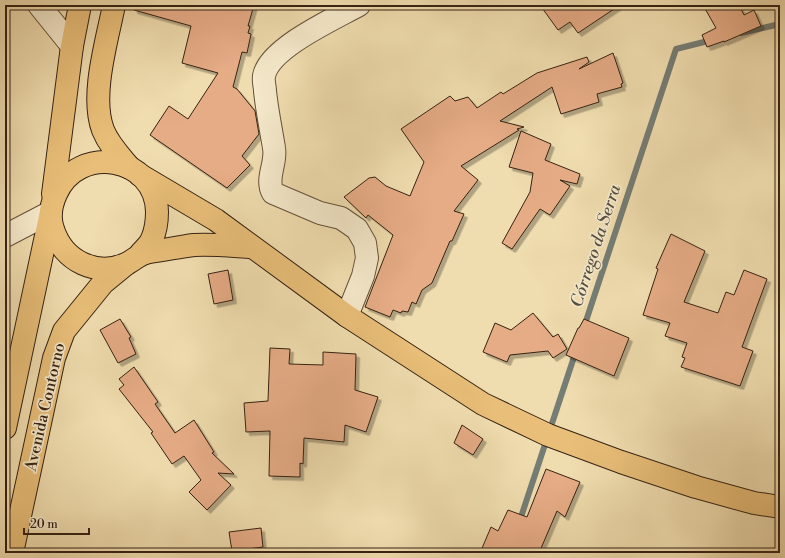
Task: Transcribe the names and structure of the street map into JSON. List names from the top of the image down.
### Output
{
  "streets": {
    "main road": ["Avenida Contorno"]
  },
  "water": ["Córrego da Serra"],
  "scale_bar": "20 m"
}
